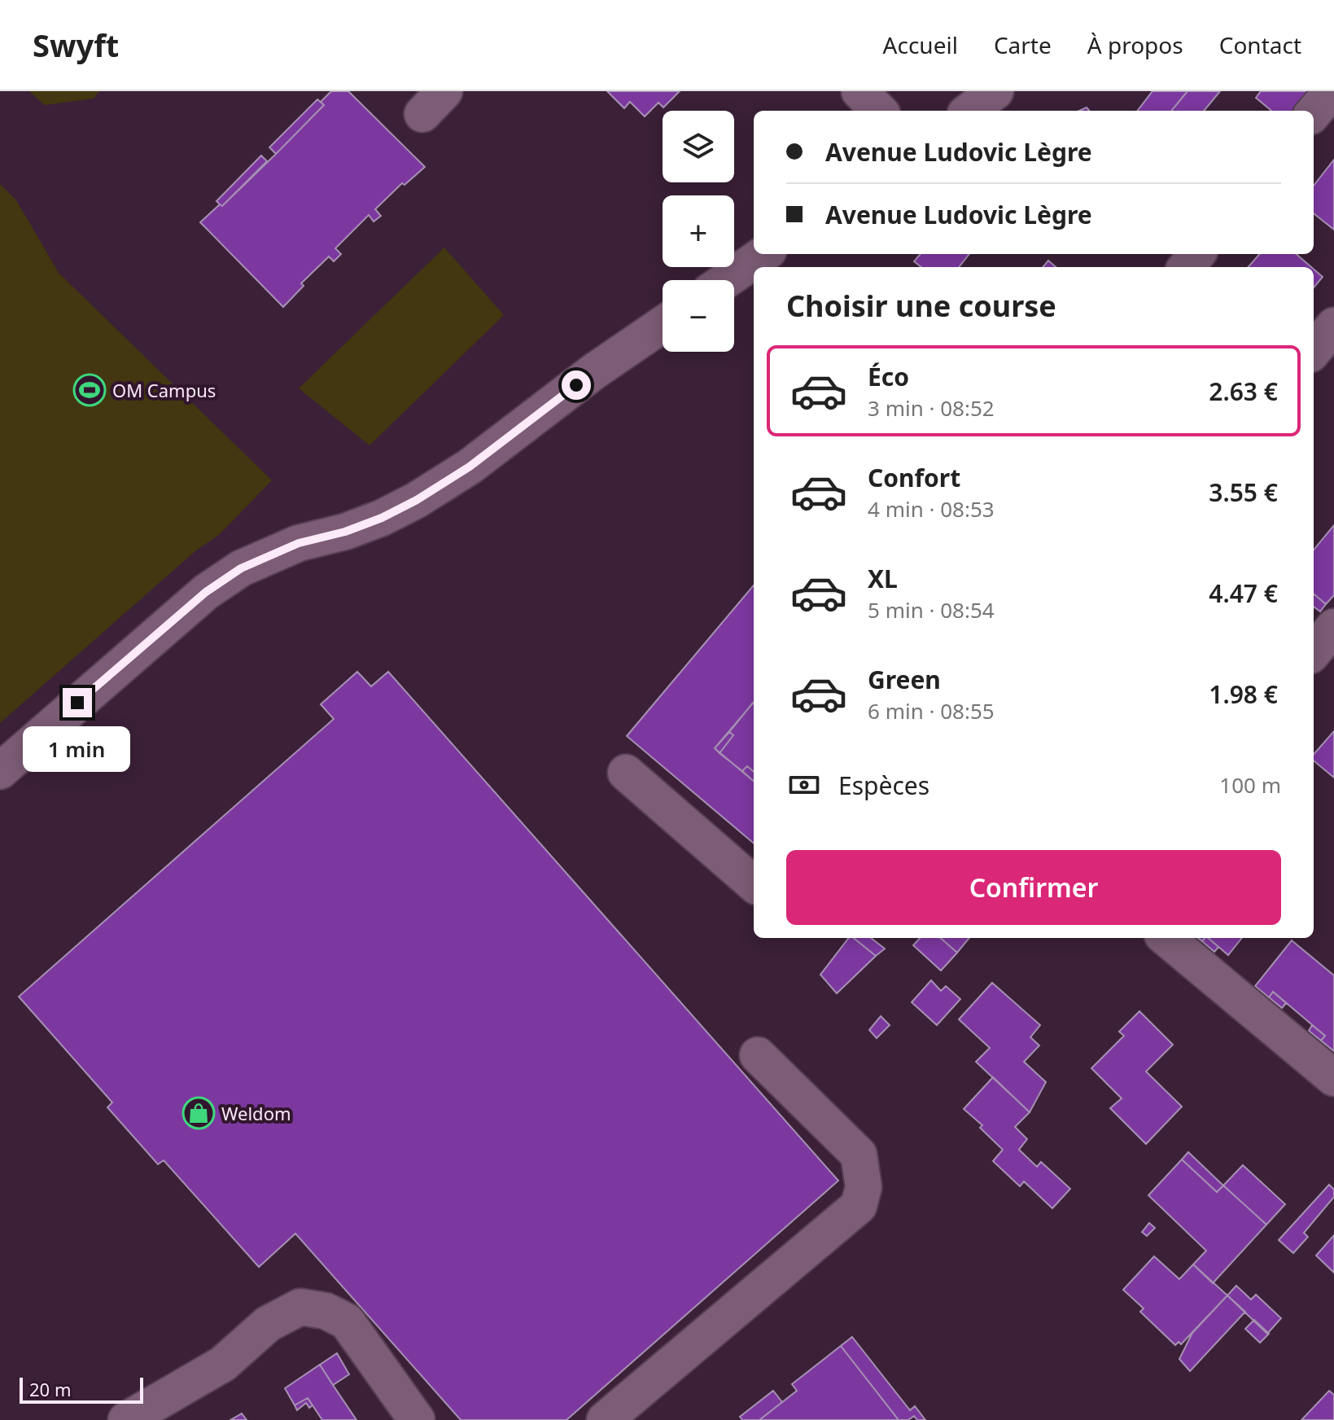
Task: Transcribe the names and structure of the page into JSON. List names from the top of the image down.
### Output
{
  "places": {
    "sports": ["OM Campus"],
    "shop": ["Weldom"]
  },
  "scale_bar": "20 m",
  "page": {
    "header": "Swyft",
    "nav": [
      "Accueil",
      "Carte",
      "À propos",
      "Contact"
    ],
    "map_buttons": ["+", "−"],
    "banner": ["Avenue Ludovic Lègre", "Avenue Ludovic Lègre"],
    "heading": "Choisir une course",
    "list": [
      {
        "name": "Éco",
        "note": "3 min · 08:52",
        "value": "2.63 €"
      },
      {
        "name": "Confort",
        "note": "4 min · 08:53",
        "value": "3.55 €"
      },
      {
        "name": "XL",
        "note": "5 min · 08:54",
        "value": "4.47 €"
      },
      {
        "name": "Green",
        "note": "6 min · 08:55",
        "value": "1.98 €"
      }
    ],
    "bubble": "1 min",
    "pay": ["Espèces", "100 m"],
    "buttons": "Confirmer",
    "scale": "20 m"
  }
}
